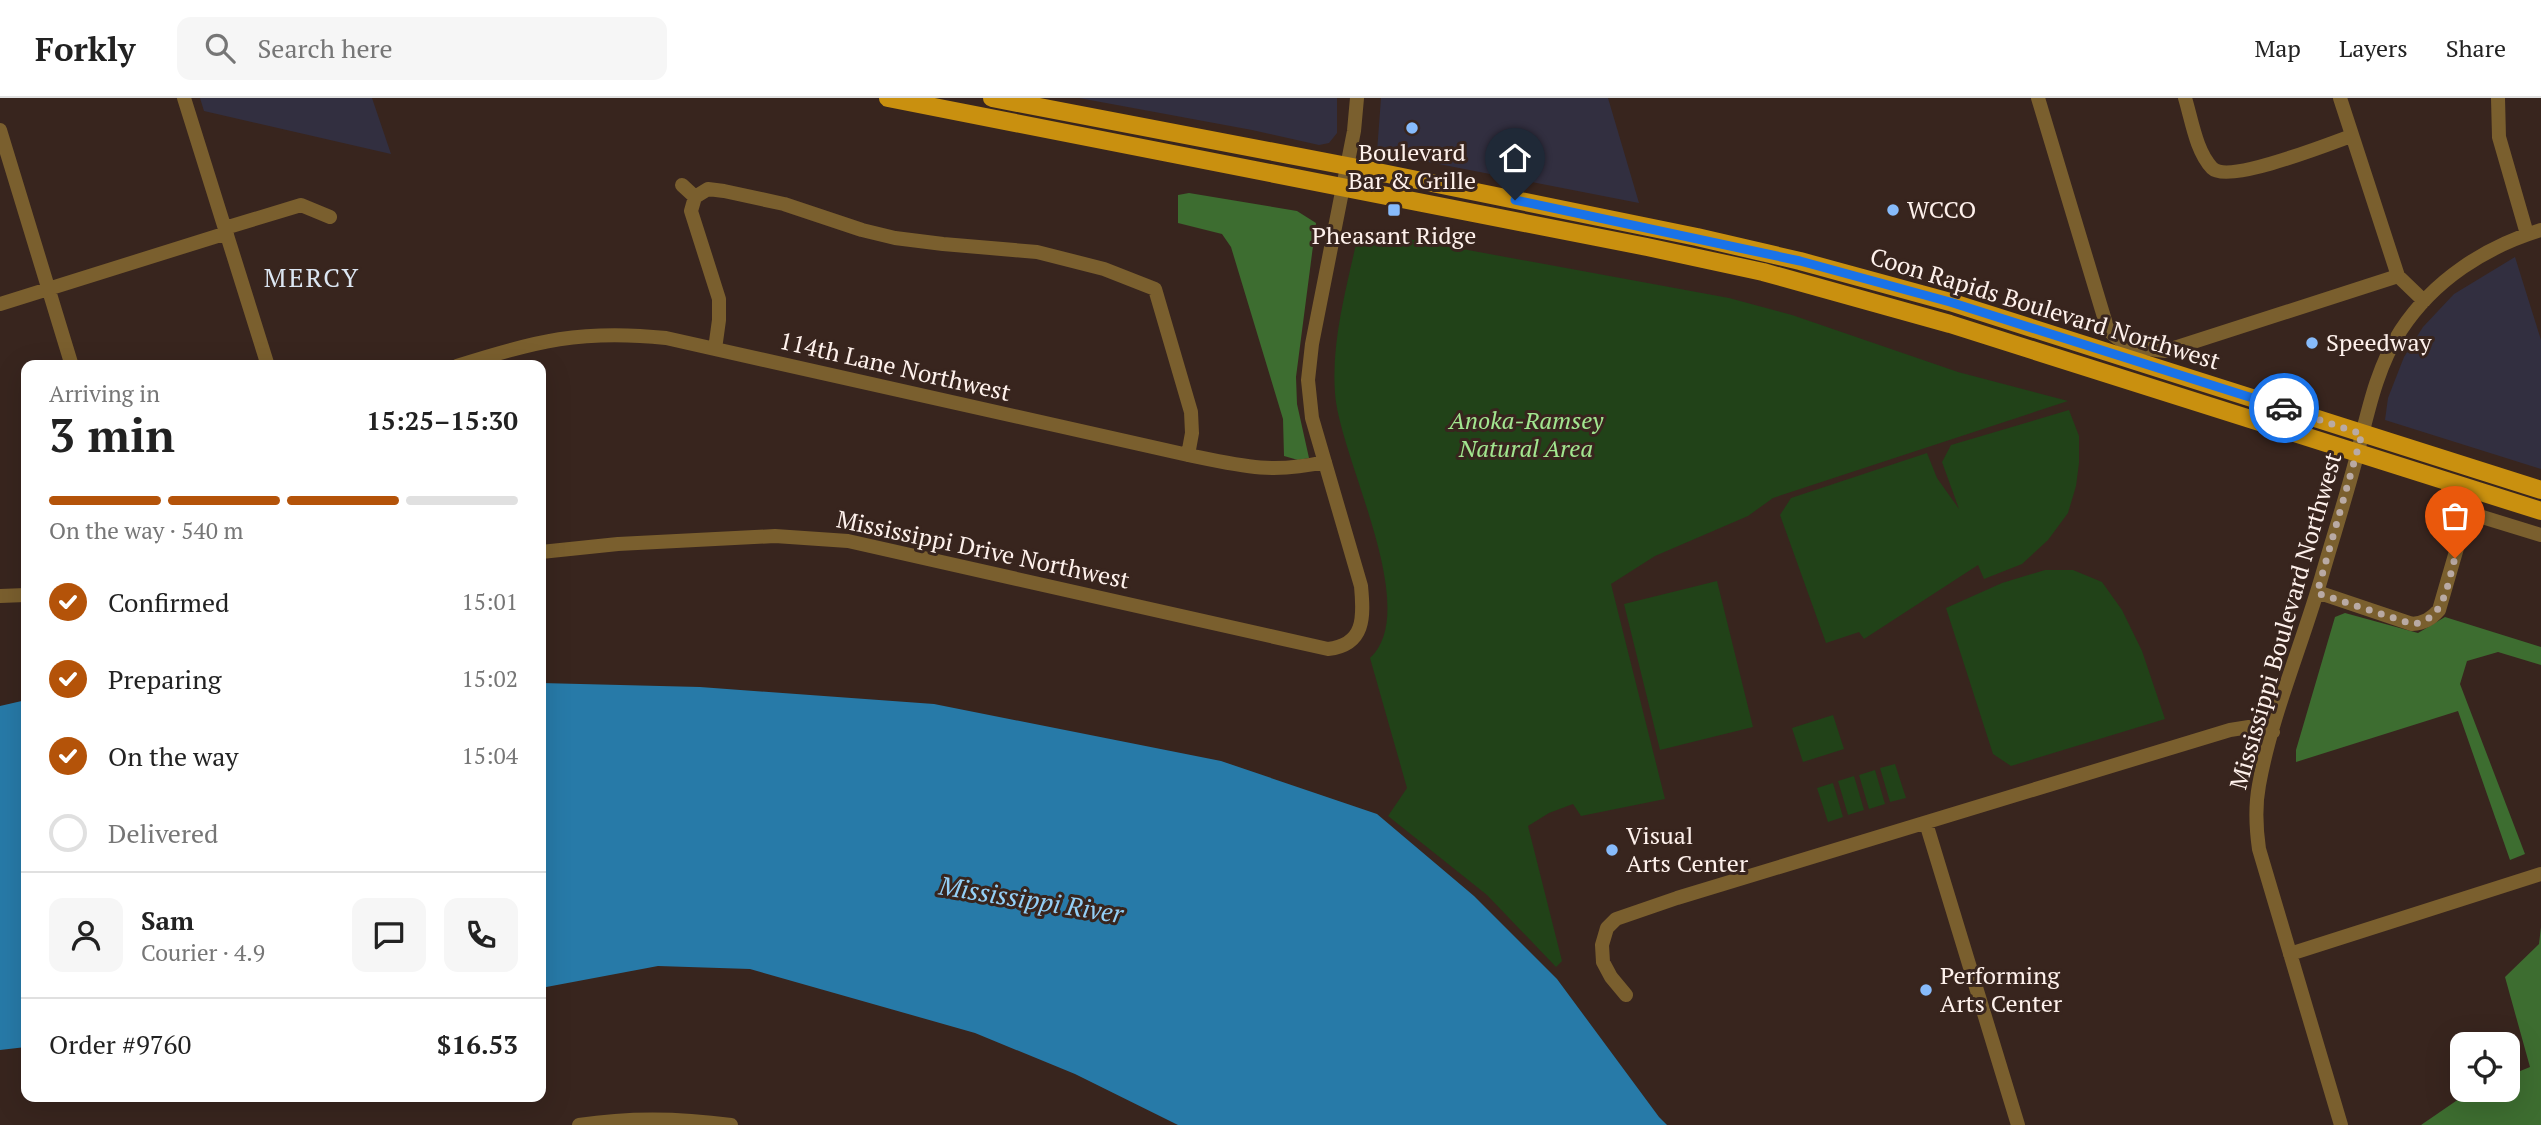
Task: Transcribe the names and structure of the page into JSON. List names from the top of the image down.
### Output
{
  "streets": {
    "main road": ["Coon Rapids Boulevard Northwest"],
    "street": ["114th Lane Northwest", "Mississippi Drive Northwest", "Mississippi Boulevard Northwest"]
  },
  "crossings": [
    ["Coon Rapids Boulevard Northwest", "Mississippi Boulevard Northwest"],
    ["114th Lane Northwest", "Mississippi Drive Northwest"]
  ],
  "districts": ["MERCY"],
  "water": ["Mississippi River"],
  "parks": ["Anoka-Ramsey Natural Area"],
  "places": {
    "other": [
      "Boulevard Bar & Grille",
      "WCCO",
      "Speedway",
      "Visual Arts Center",
      "Performing Arts Center"
    ],
    "transit": ["Pheasant Ridge"]
  },
  "page": {
    "header": "Forkly",
    "search": "Search here",
    "nav": ["Map", "Layers", "Share"],
    "heading": ["3 min", "Arriving in", "15:25–15:30"],
    "panel": [
      "Sam",
      "Courier · 4.9",
      "Order #9760",
      "$16.53"
    ],
    "bar": "On the way · 540 m",
    "list": [
      ["Confirmed", "15:01"],
      ["Preparing", "15:02"],
      ["On the way", "15:04"],
      "Delivered"
    ]
  }
}
